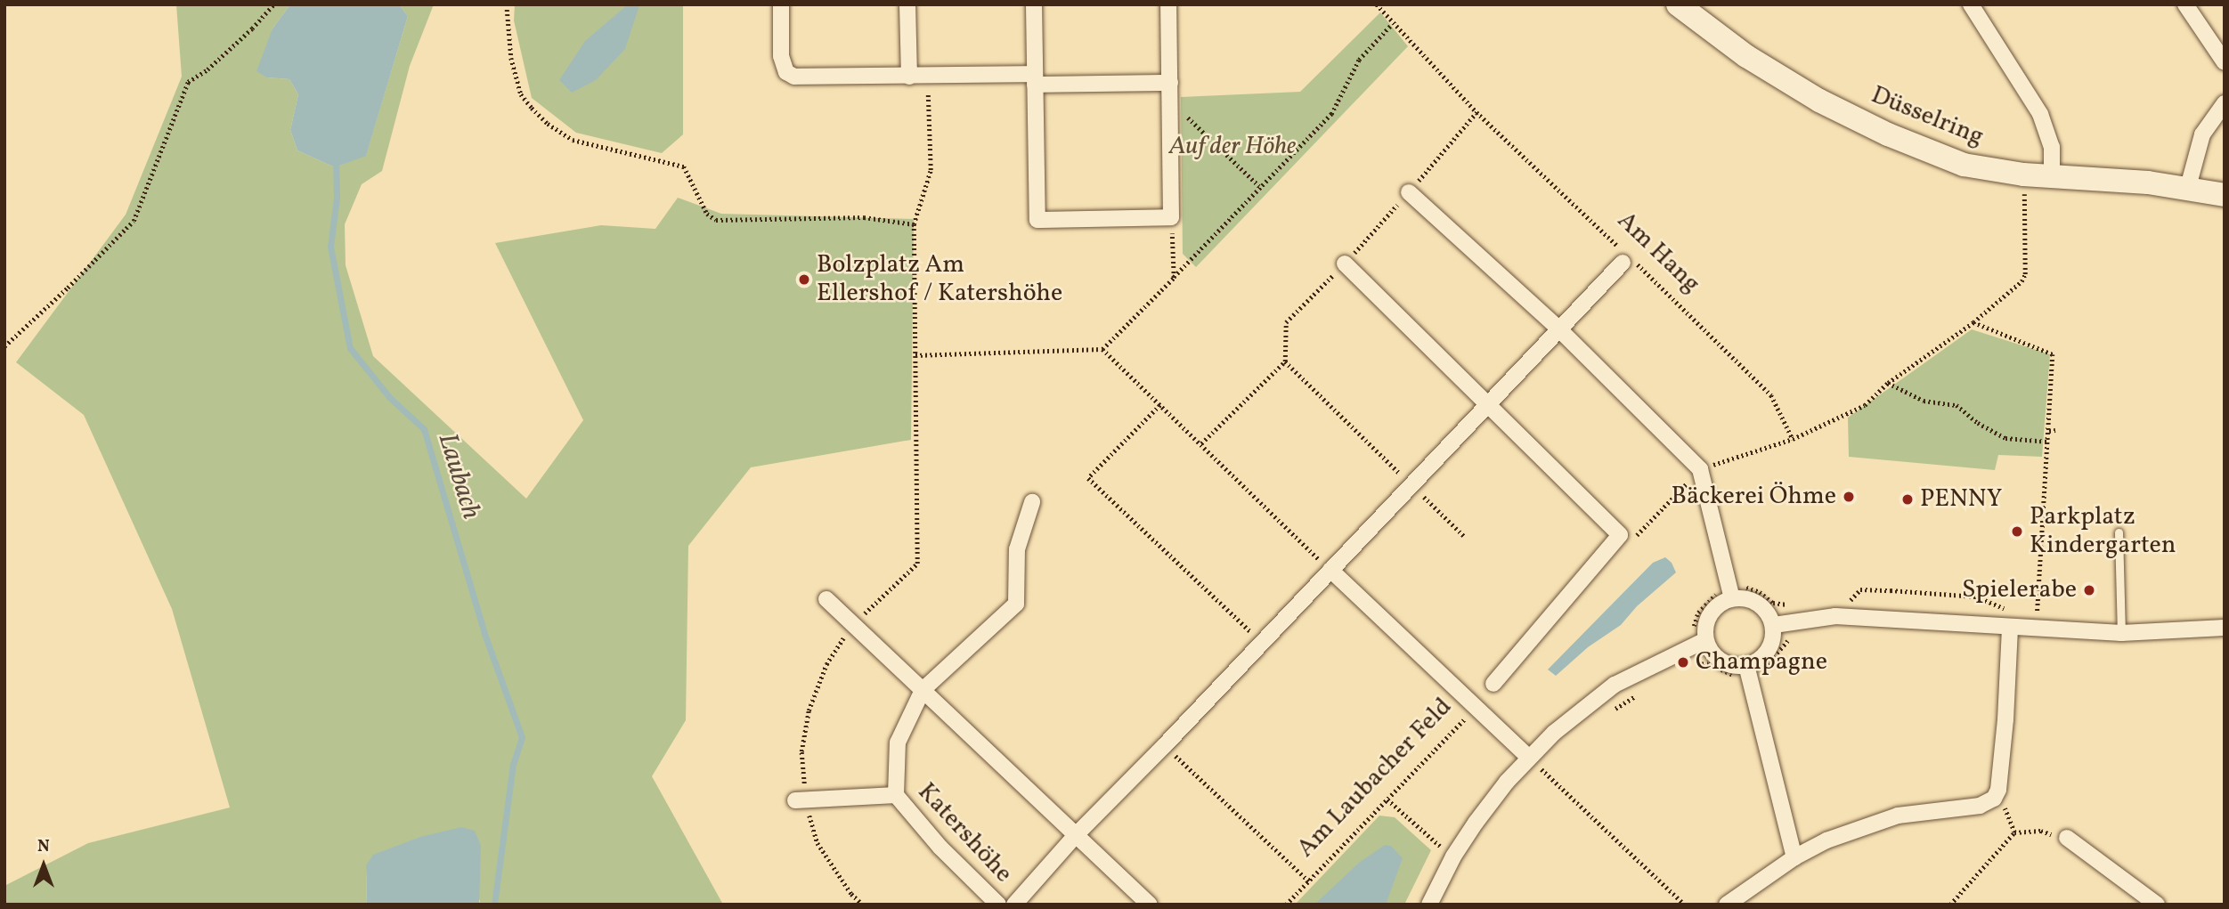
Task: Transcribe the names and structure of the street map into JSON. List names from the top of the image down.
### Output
{
  "streets": {
    "street": ["Düsselring", "Am Laubacher Feld", "Katershöhe"],
    "path": ["Am Hang"]
  },
  "water": ["Laubach"],
  "parks": ["Auf der Höhe"],
  "places": [
    "Bolzplatz Am Ellershof / Katershöhe",
    "Bäckerei Öhme",
    "PENNY",
    "Parkplatz Kindergarten",
    "Spielerabe",
    "Champagne"
  ],
  "north": "top"
}
